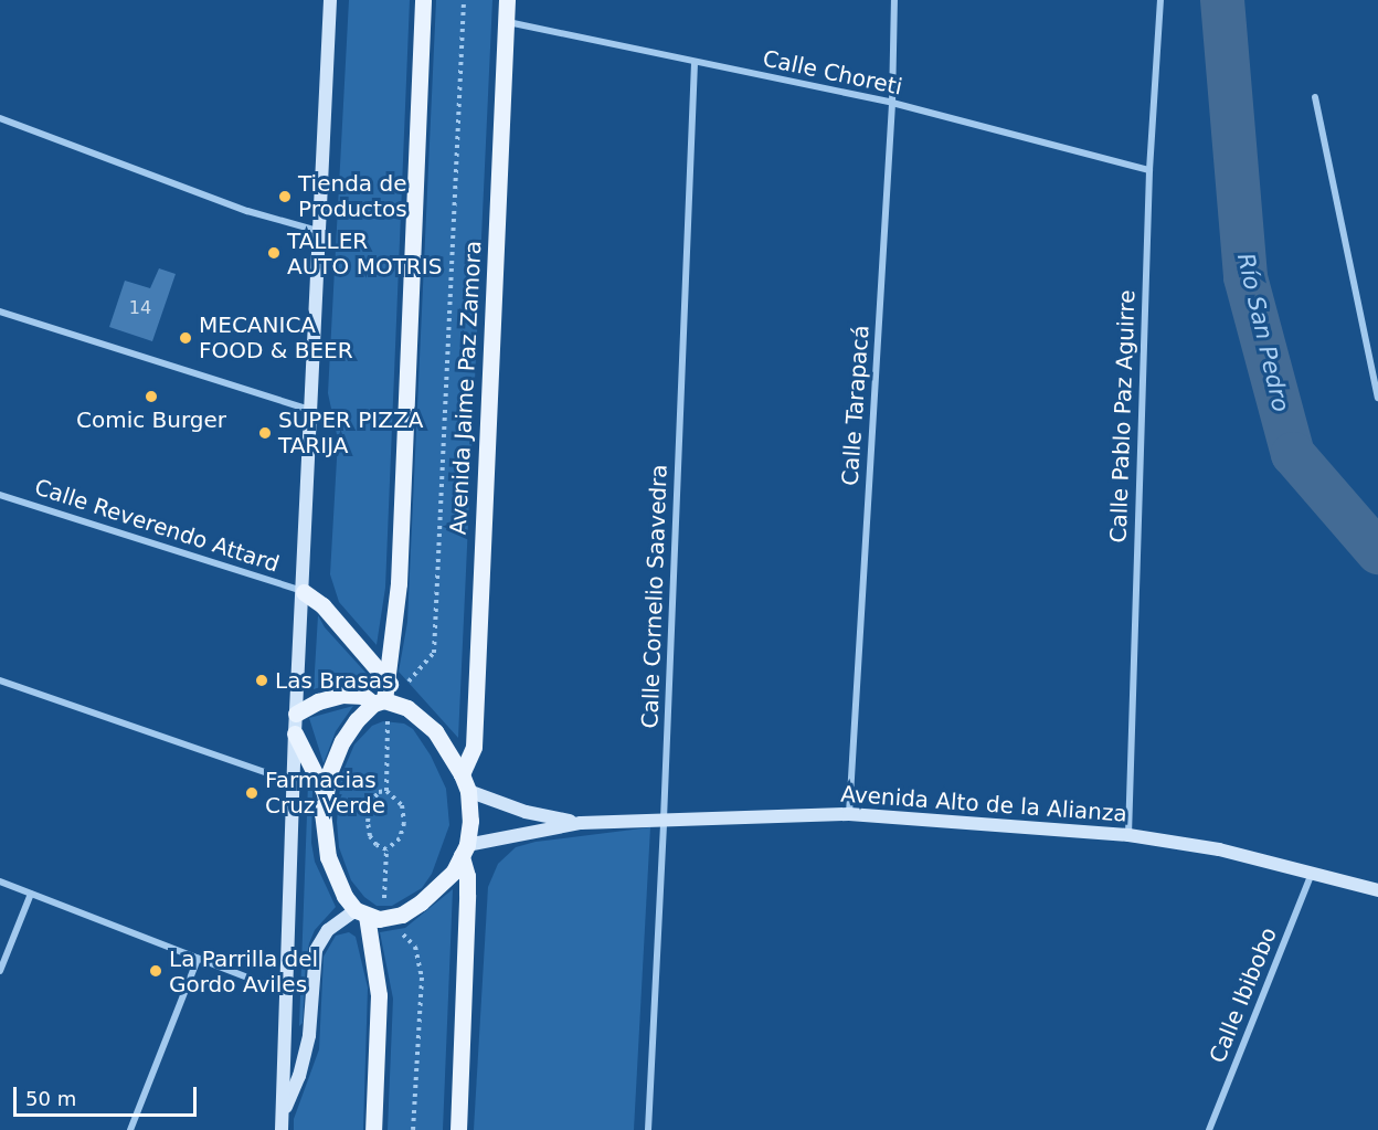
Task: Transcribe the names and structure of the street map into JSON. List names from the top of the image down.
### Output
{
  "streets": {
    "main road": ["Avenida Jaime Paz Zamora"],
    "street": [
      "Calle Choreti",
      "Calle Tarapacá",
      "Calle Pablo Paz Aguirre",
      "Calle Reverendo Attard",
      "Calle Cornelio Saavedra",
      "Avenida Alto de la Alianza",
      "Calle Ibibobo"
    ]
  },
  "crossings": [
    ["Calle Choreti", "Avenida Jaime Paz Zamora"],
    ["Calle Choreti", "Calle Tarapacá"],
    ["Calle Choreti", "Calle Pablo Paz Aguirre"],
    ["Calle Choreti", "Calle Cornelio Saavedra"],
    ["Calle Tarapacá", "Avenida Alto de la Alianza"],
    ["Calle Pablo Paz Aguirre", "Avenida Alto de la Alianza"],
    ["Calle Cornelio Saavedra", "Avenida Alto de la Alianza"],
    ["Avenida Alto de la Alianza", "Calle Ibibobo"]
  ],
  "water": ["Río San Pedro"],
  "places": [
    "Tienda de Productos",
    "TALLER AUTO MOTRIS",
    "MECANICA FOOD & BEER",
    "Comic Burger",
    "SUPER PIZZA TARIJA",
    "Las Brasas",
    "Farmacias Cruz Verde",
    "La Parrilla del Gordo Aviles"
  ],
  "house_numbers": ["14"],
  "scale_bar": "50 m"
}
